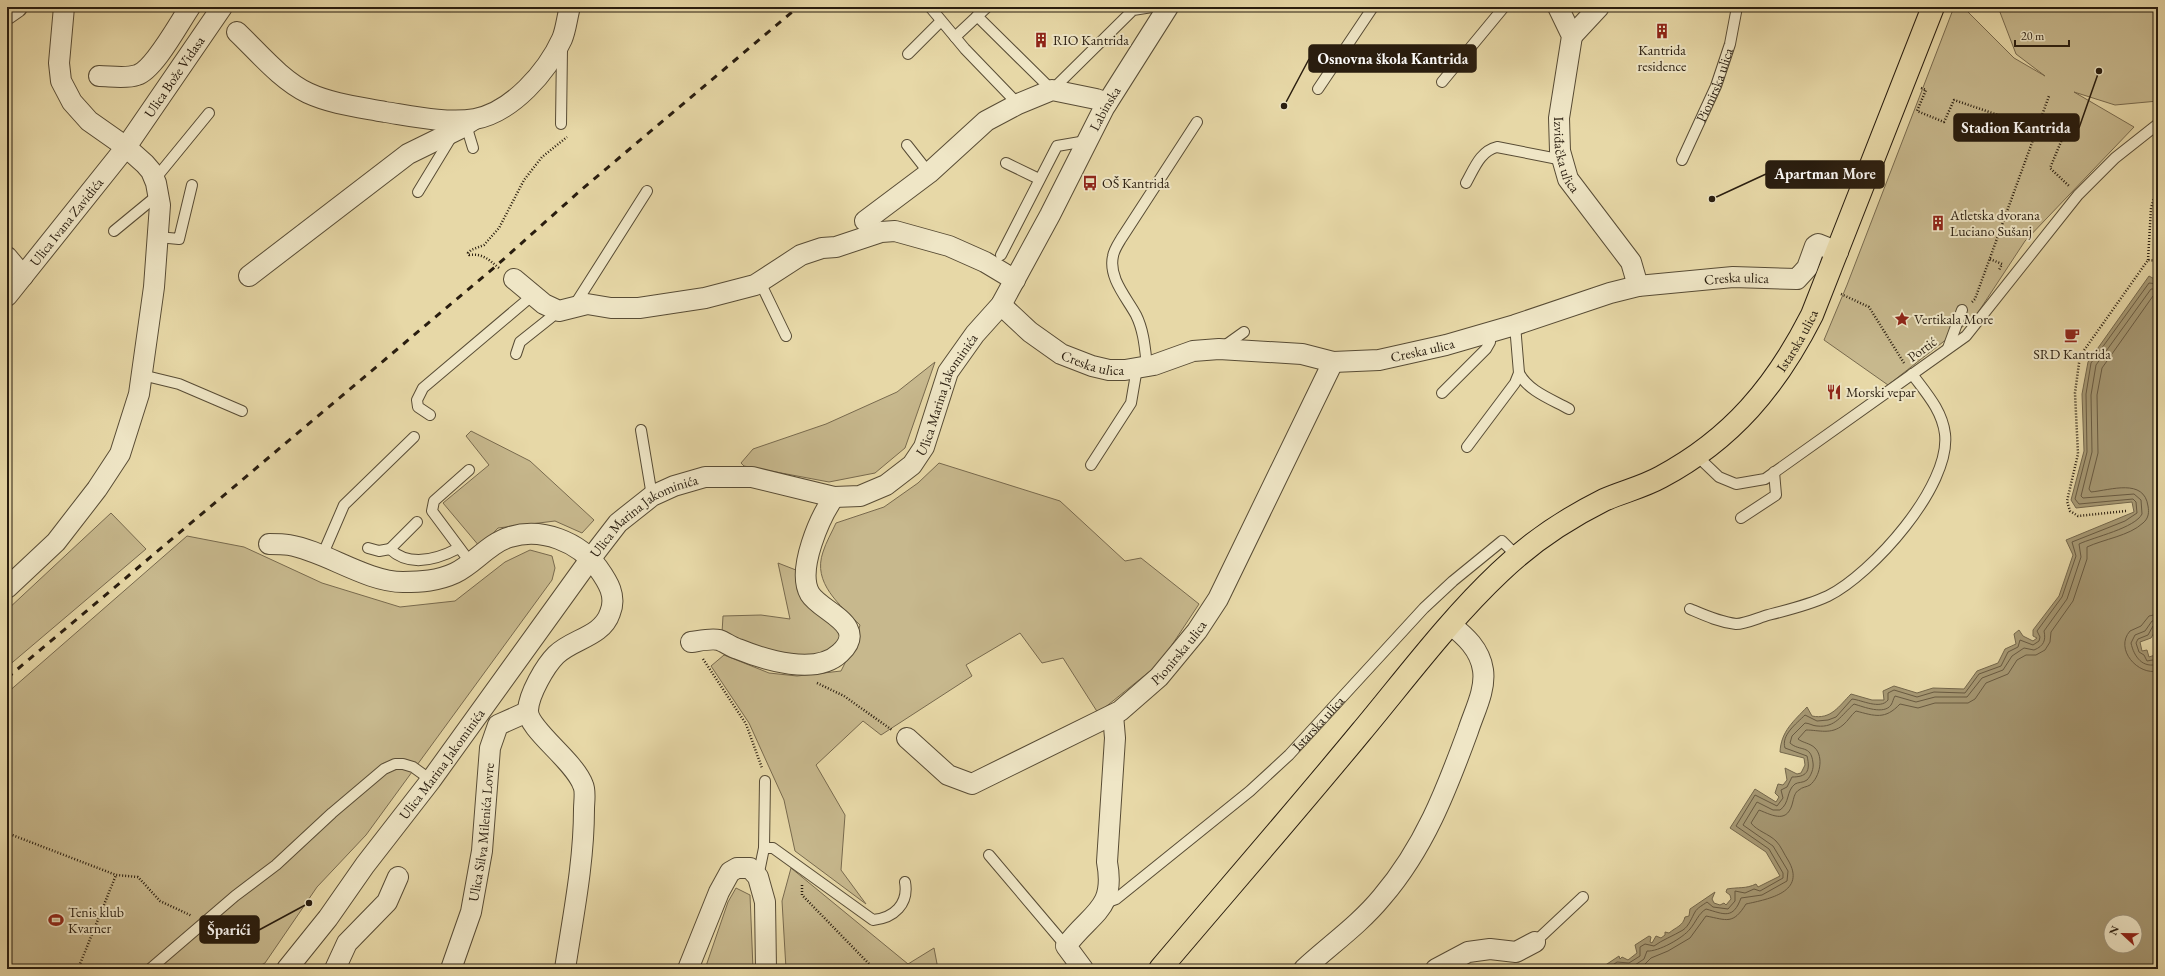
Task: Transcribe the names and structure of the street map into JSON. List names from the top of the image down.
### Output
{
  "streets": {
    "main road": ["Istarska ulica"],
    "street": [
      "Ulica Bože Vidasa",
      "Pionirska ulica",
      "Labinska",
      "Izviđačka ulica",
      "Ulica Ivana Zavidića",
      "Creska ulica",
      "Ulica Marina Jakominića",
      "Ulica Silva Milenića Lovre"
    ],
    "lane": ["Portić"]
  },
  "crossings": [
    ["Ulica Bože Vidasa", "Ulica Ivana Zavidića"],
    ["Pionirska ulica", "Creska ulica"],
    ["Labinska", "Ulica Marina Jakominića"],
    ["Izviđačka ulica", "Creska ulica"],
    ["Creska ulica", "Istarska ulica"],
    ["Creska ulica", "Ulica Marina Jakominića"],
    ["Istarska ulica", "Portić"]
  ],
  "places": {
    "building": ["Kantrida residence", "RIO Kantrida", "Atletska dvorana Luciano Sušanj"],
    "other": [
      "Stadion Kantrida",
      "Osnovna škola Kantrida",
      "Apartman More",
      "Šparići"
    ],
    "bus stop": ["OŠ Kantrida"],
    "place": ["Vertikala More"],
    "cafe": ["SRD Kantrida"],
    "restaurant": ["Morski vepar"],
    "sports": ["Tenis klub Kvarner"]
  },
  "scale_bar": "20 m",
  "north": "left"
}
